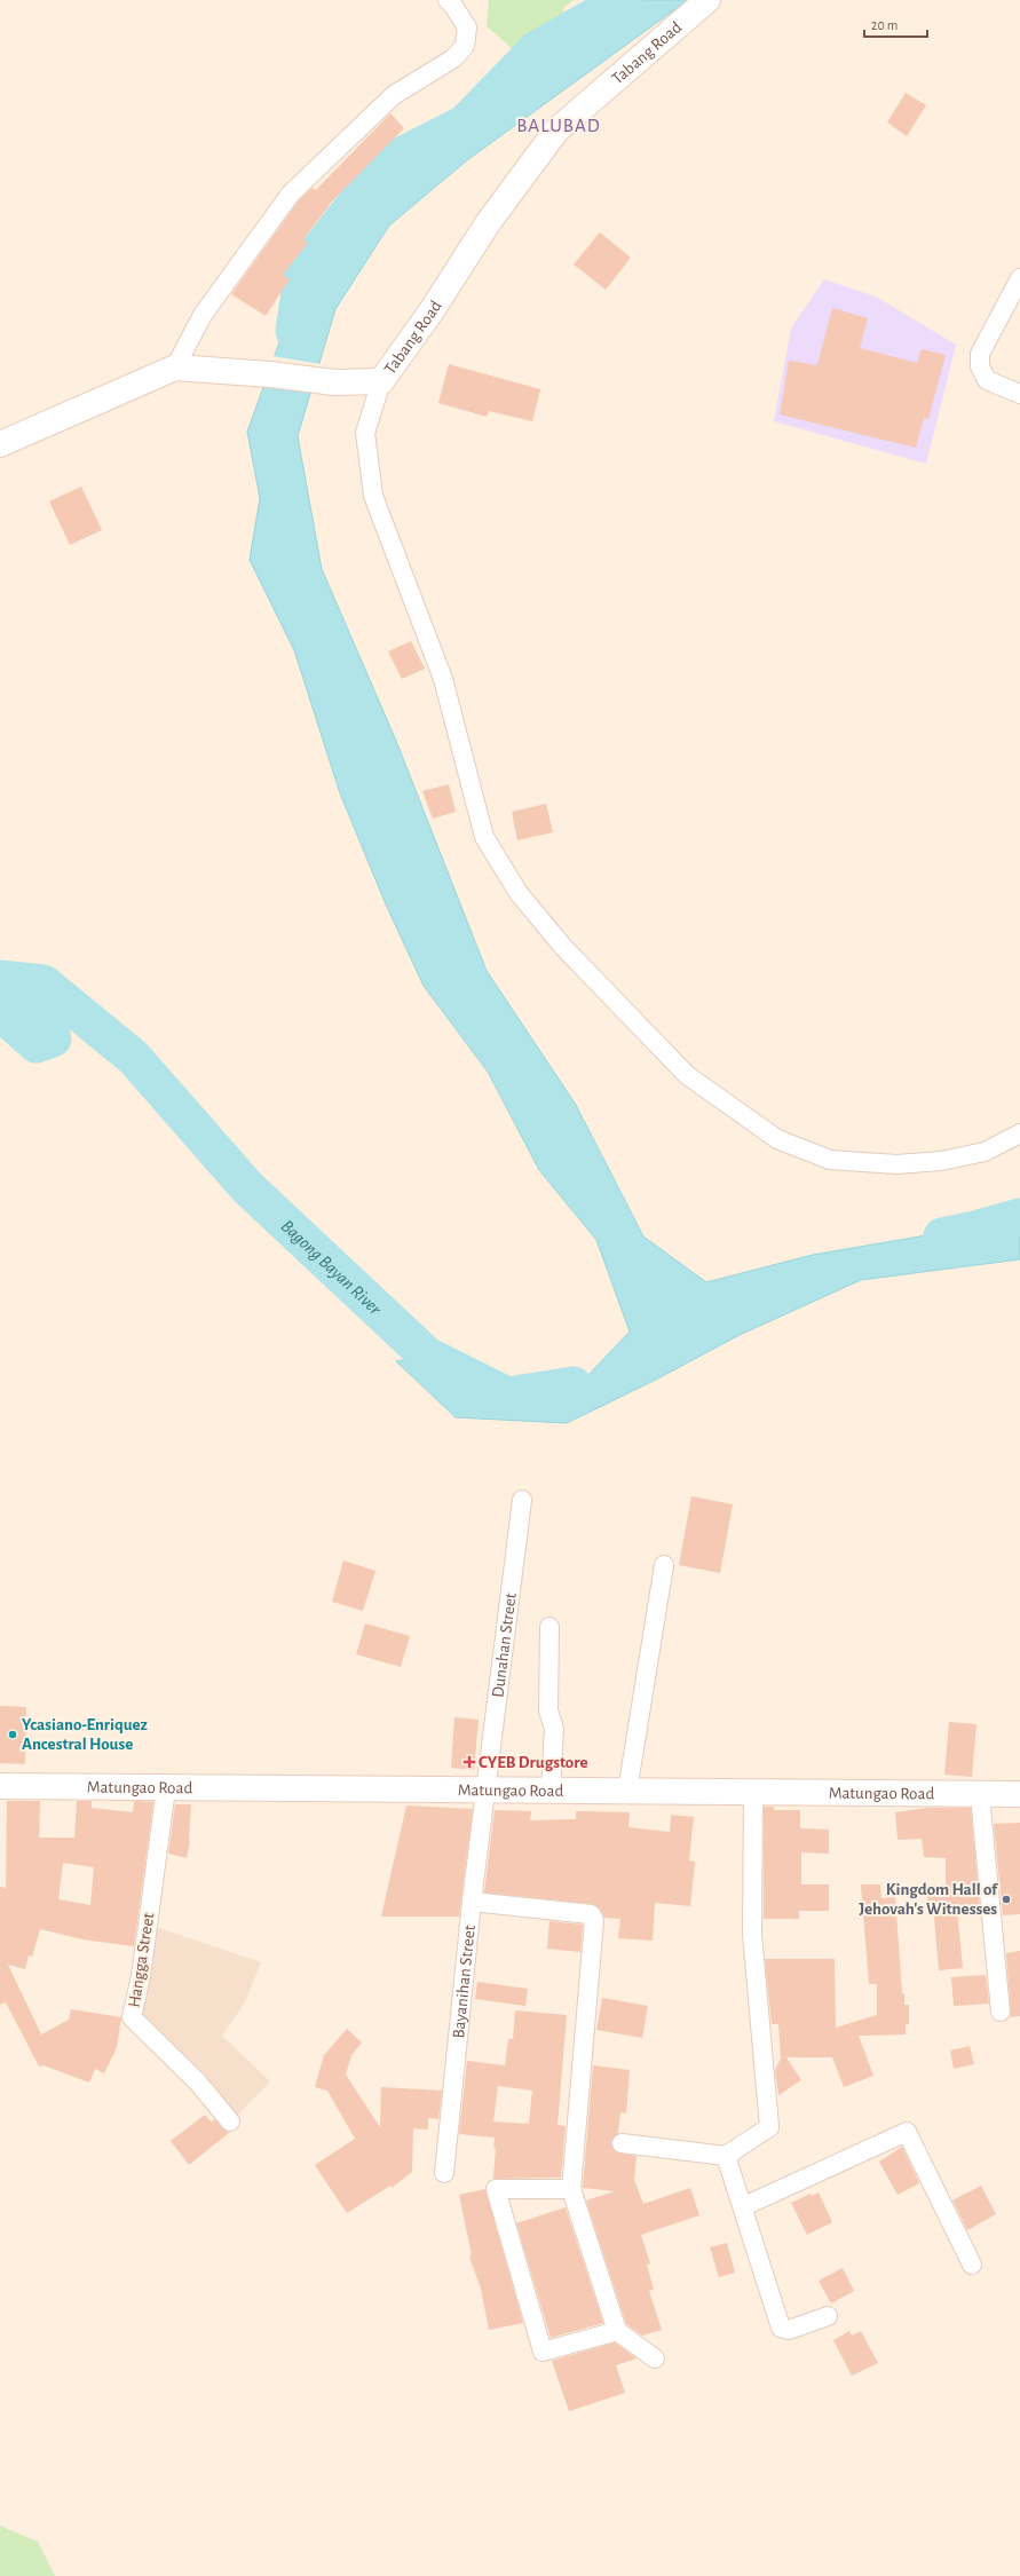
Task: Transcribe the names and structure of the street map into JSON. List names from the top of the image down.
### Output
{
  "streets": {
    "main road": ["Tabang Road", "Matungao Road"],
    "street": ["Dunahan Street", "Hangga Street", "Bayanihan Street"]
  },
  "crossings": [
    ["Dunahan Street", "Matungao Road"],
    ["Dunahan Street", "Bayanihan Street"],
    ["Matungao Road", "Hangga Street"],
    ["Matungao Road", "Bayanihan Street"]
  ],
  "districts": ["BALUBAD"],
  "water": ["Bagong Bayan River"],
  "places": {
    "other": ["Ycasiano-Enriquez Ancestral House", "Kingdom Hall of Jehovah's Witnesses"],
    "health": ["CYEB Drugstore"]
  },
  "scale_bar": "20 m"
}
